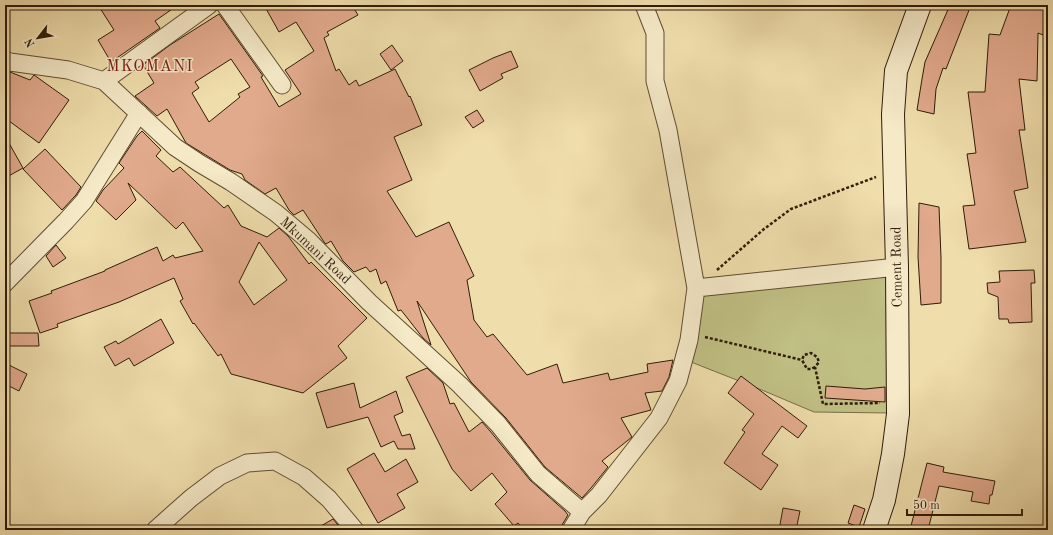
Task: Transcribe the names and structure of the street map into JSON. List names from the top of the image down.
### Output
{
  "streets": {
    "main road": ["Cement Road"],
    "street": ["Mkumani Road"]
  },
  "districts": ["MKOMANI"],
  "scale_bar": "50 m",
  "north": "bottom left"
}
